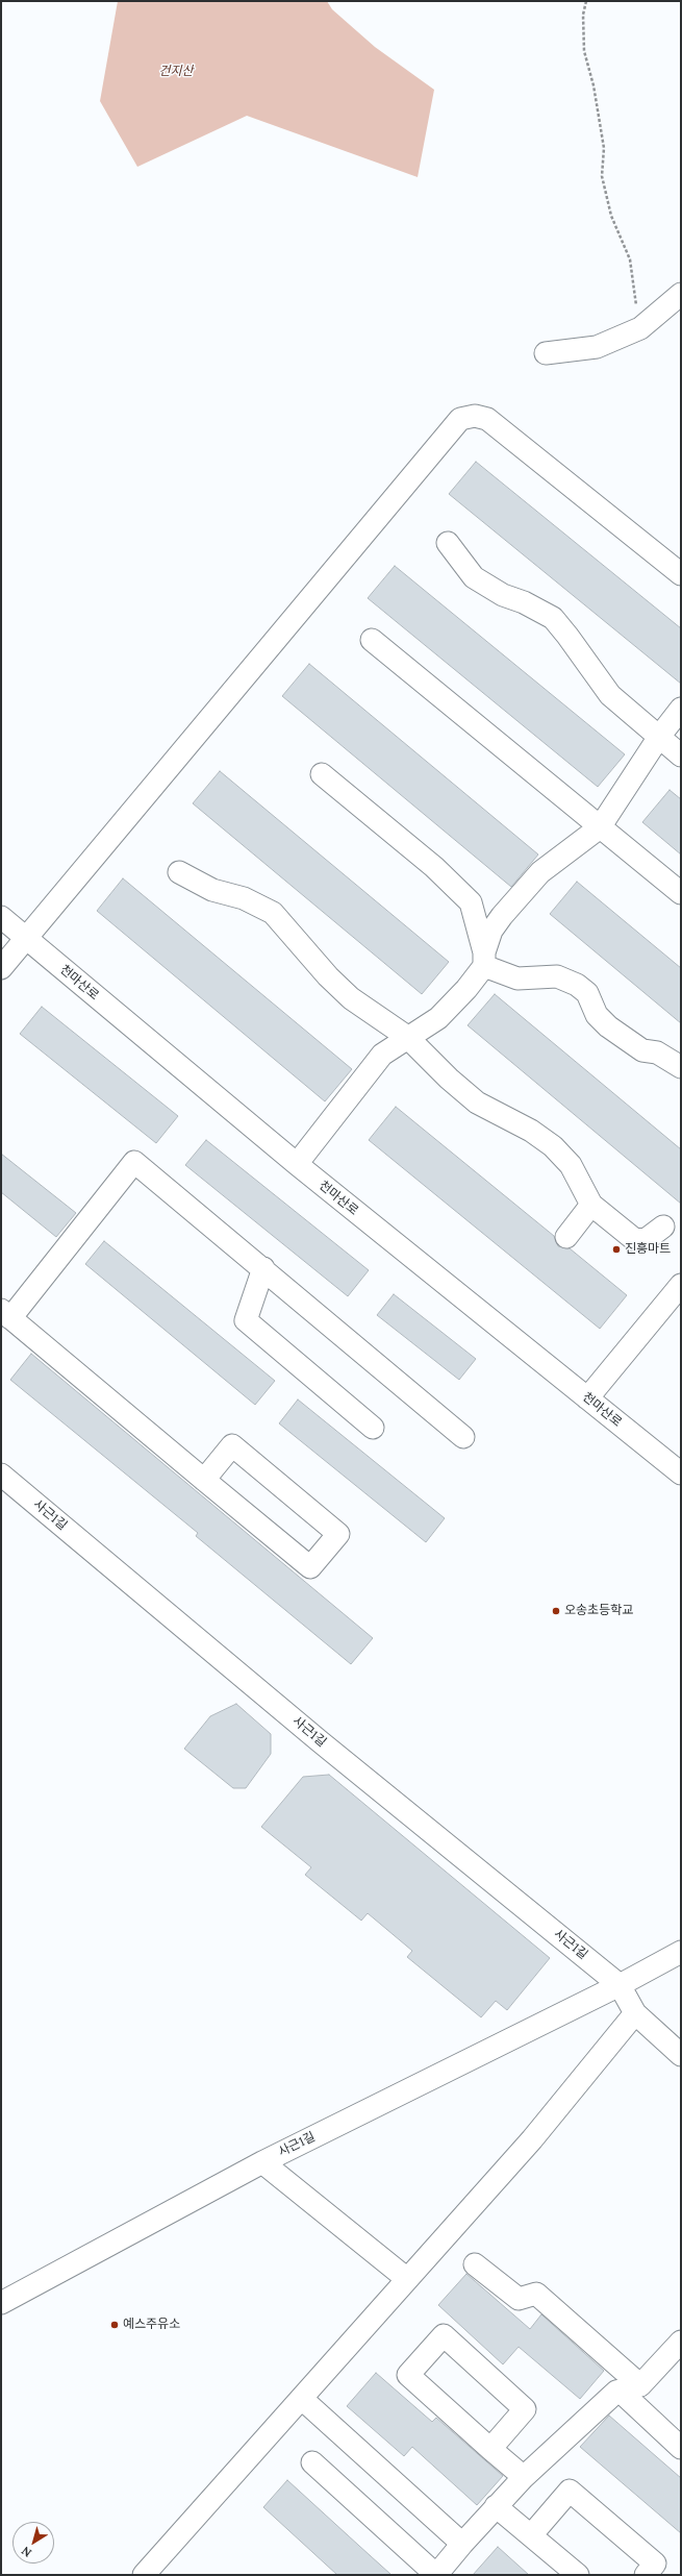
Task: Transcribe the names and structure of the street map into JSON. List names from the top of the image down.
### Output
{
  "streets": {
    "street": ["천마산로", "사근1길"]
  },
  "parks": ["건지산"],
  "places": ["진흥마트", "오송초등학교", "예스주유소"],
  "north": "bottom left"
}
